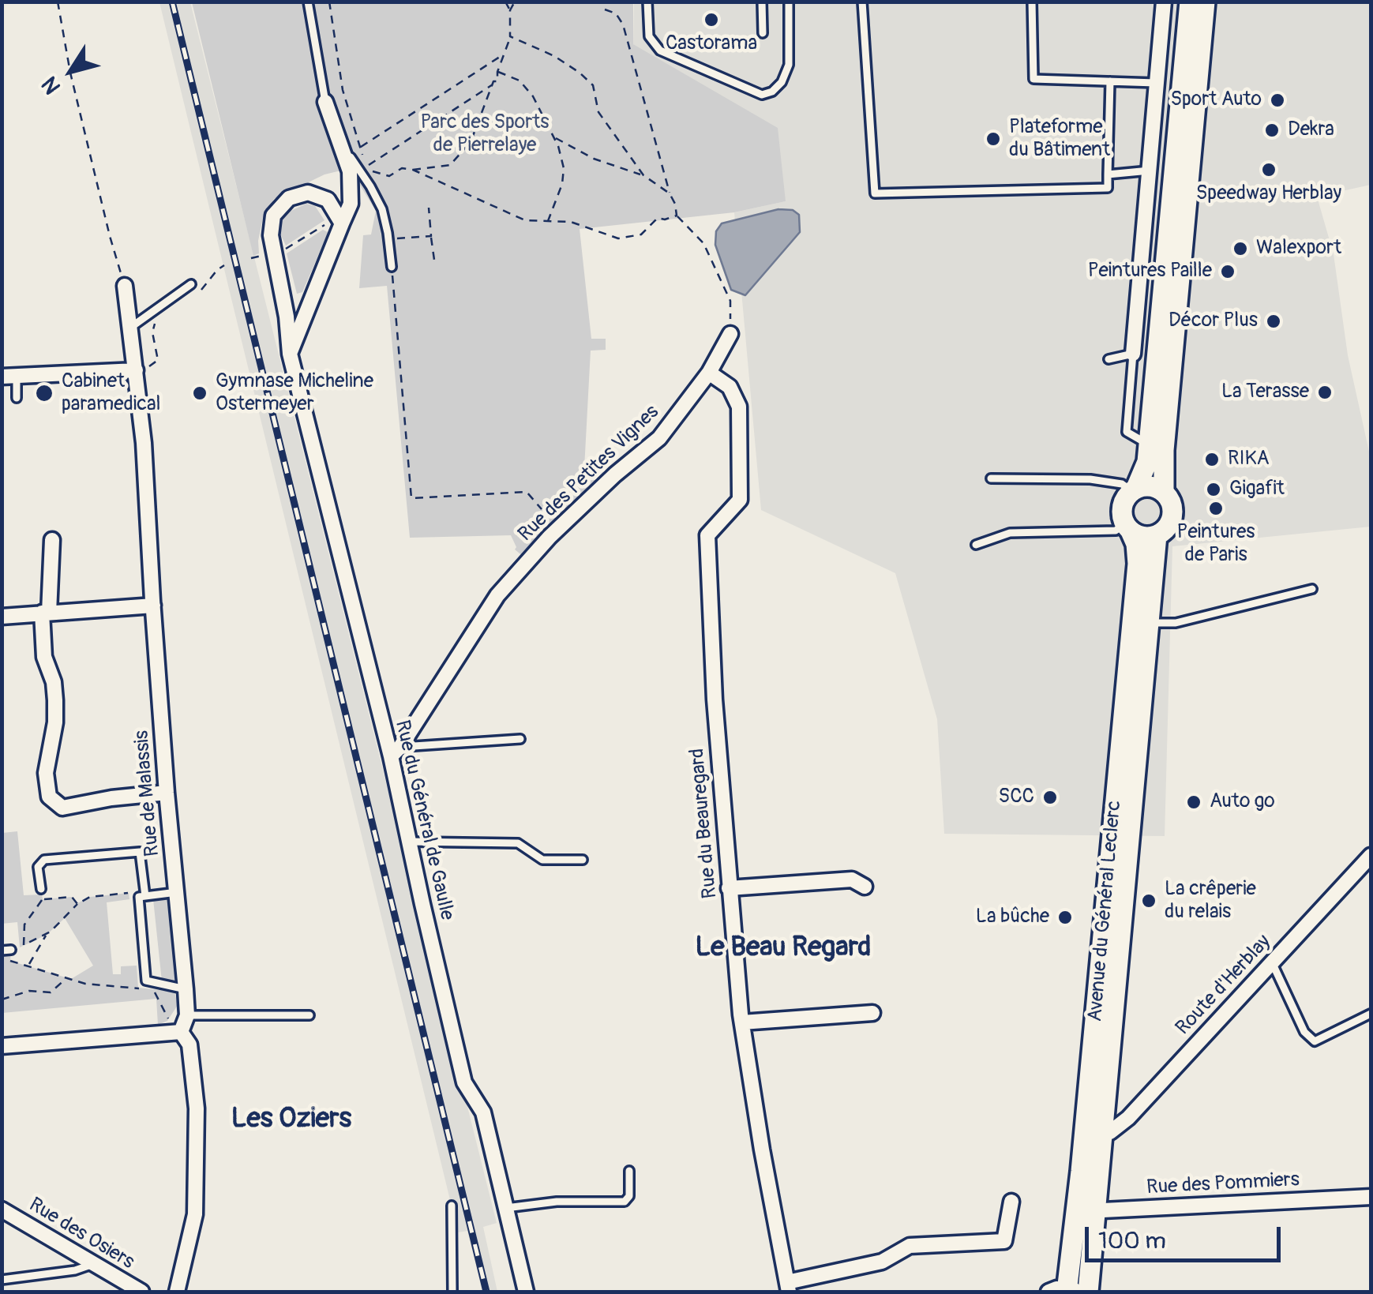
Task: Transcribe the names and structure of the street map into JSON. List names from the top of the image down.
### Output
{
  "streets": {
    "main road": ["Avenue du Général Leclerc"],
    "street": [
      "Rue des Petites Vignes",
      "Rue de Malassis",
      "Rue du Général de Gaulle",
      "Rue du Beauregard",
      "Route d'Herblay",
      "Rue des Pommiers",
      "Rue des Osiers"
    ]
  },
  "crossings": [
    ["Rue des Petites Vignes", "Rue du Général de Gaulle"],
    ["Rue des Petites Vignes", "Rue du Beauregard"],
    ["Avenue du Général Leclerc", "Route d'Herblay"],
    ["Avenue du Général Leclerc", "Rue des Pommiers"]
  ],
  "districts": ["Le Beau Regard", "Les Oziers"],
  "parks": ["Parc des Sports de Pierrelaye"],
  "places": [
    "Castorama",
    "Sport Auto",
    "Dekra",
    "Plateforme du Bâtiment",
    "Speedway Herblay",
    "Walexport",
    "Peintures Paille",
    "Décor Plus",
    "La Terasse",
    "Cabinet paramedical",
    "Gymnase Micheline Ostermeyer",
    "RIKA",
    "Gigafit",
    "Peintures de Paris",
    "SCC",
    "Auto go",
    "La crêperie du relais",
    "La bûche"
  ],
  "scale_bar": "100 m",
  "north": "bottom left"
}
